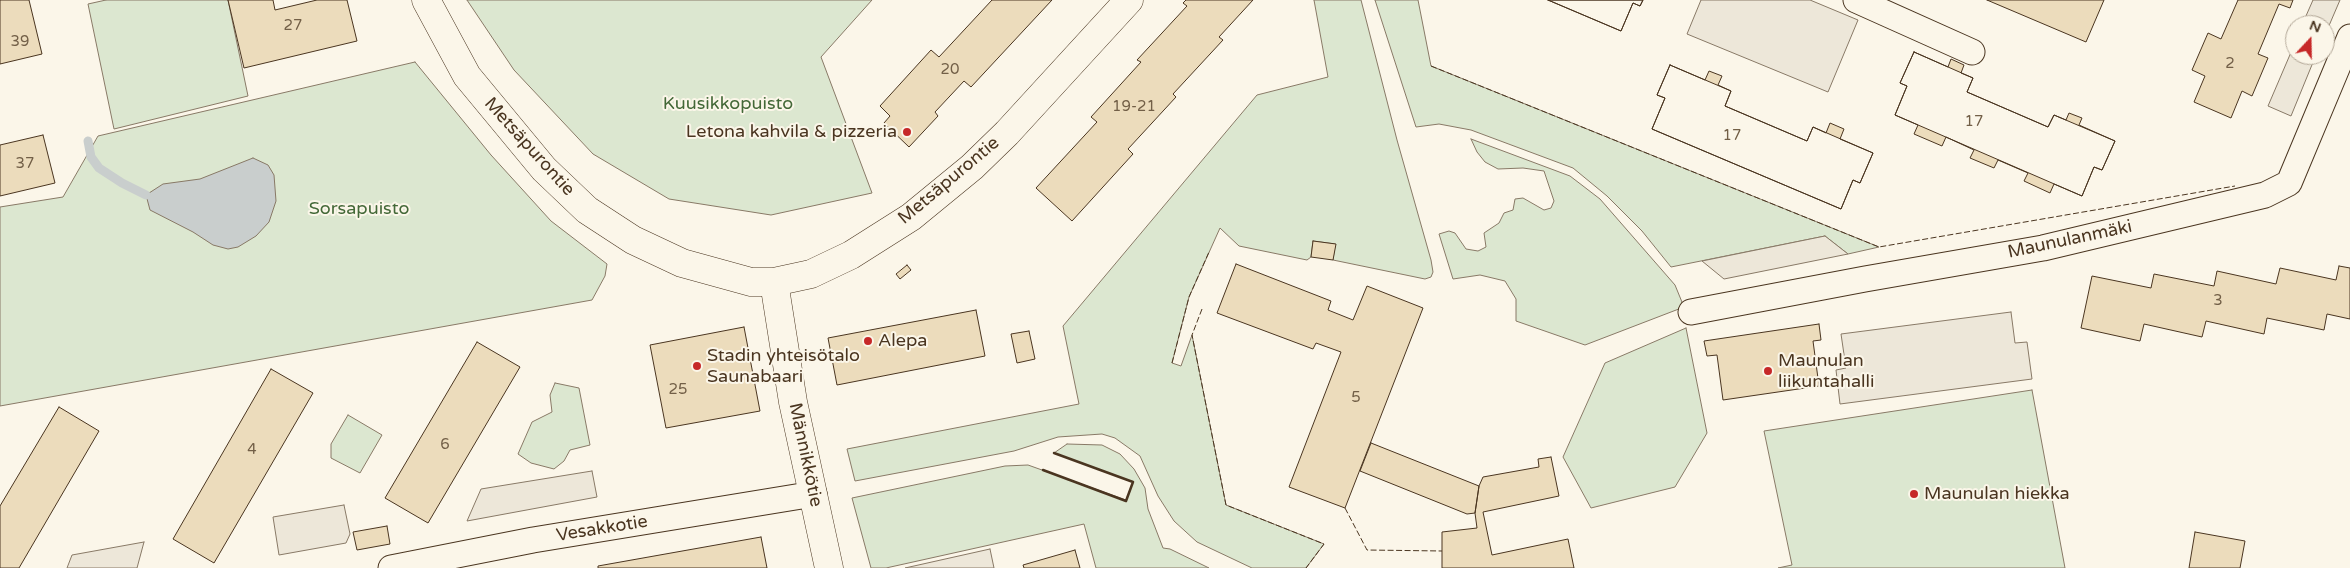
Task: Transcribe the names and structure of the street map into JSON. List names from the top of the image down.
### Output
{
  "streets": {
    "street": [
      "Metsäpurontie",
      "Maunulanmäki",
      "Männikkötie",
      "Vesakkotie"
    ]
  },
  "crossings": [
    ["Metsäpurontie", "Männikkötie"],
    ["Männikkötie", "Vesakkotie"]
  ],
  "parks": ["Kuusikkopuisto", "Sorsapuisto"],
  "places": [
    "Letona kahvila & pizzeria",
    "Alepa",
    "Stadin yhteisötalo Saunabaari",
    "Maunulan liikuntahalli",
    "Maunulan hiekka"
  ],
  "house_numbers": [
    "27",
    "39",
    "2",
    "20",
    "19-21",
    "17",
    "17",
    "37",
    "3",
    "25",
    "5",
    "6",
    "4"
  ],
  "north": "top"
}
